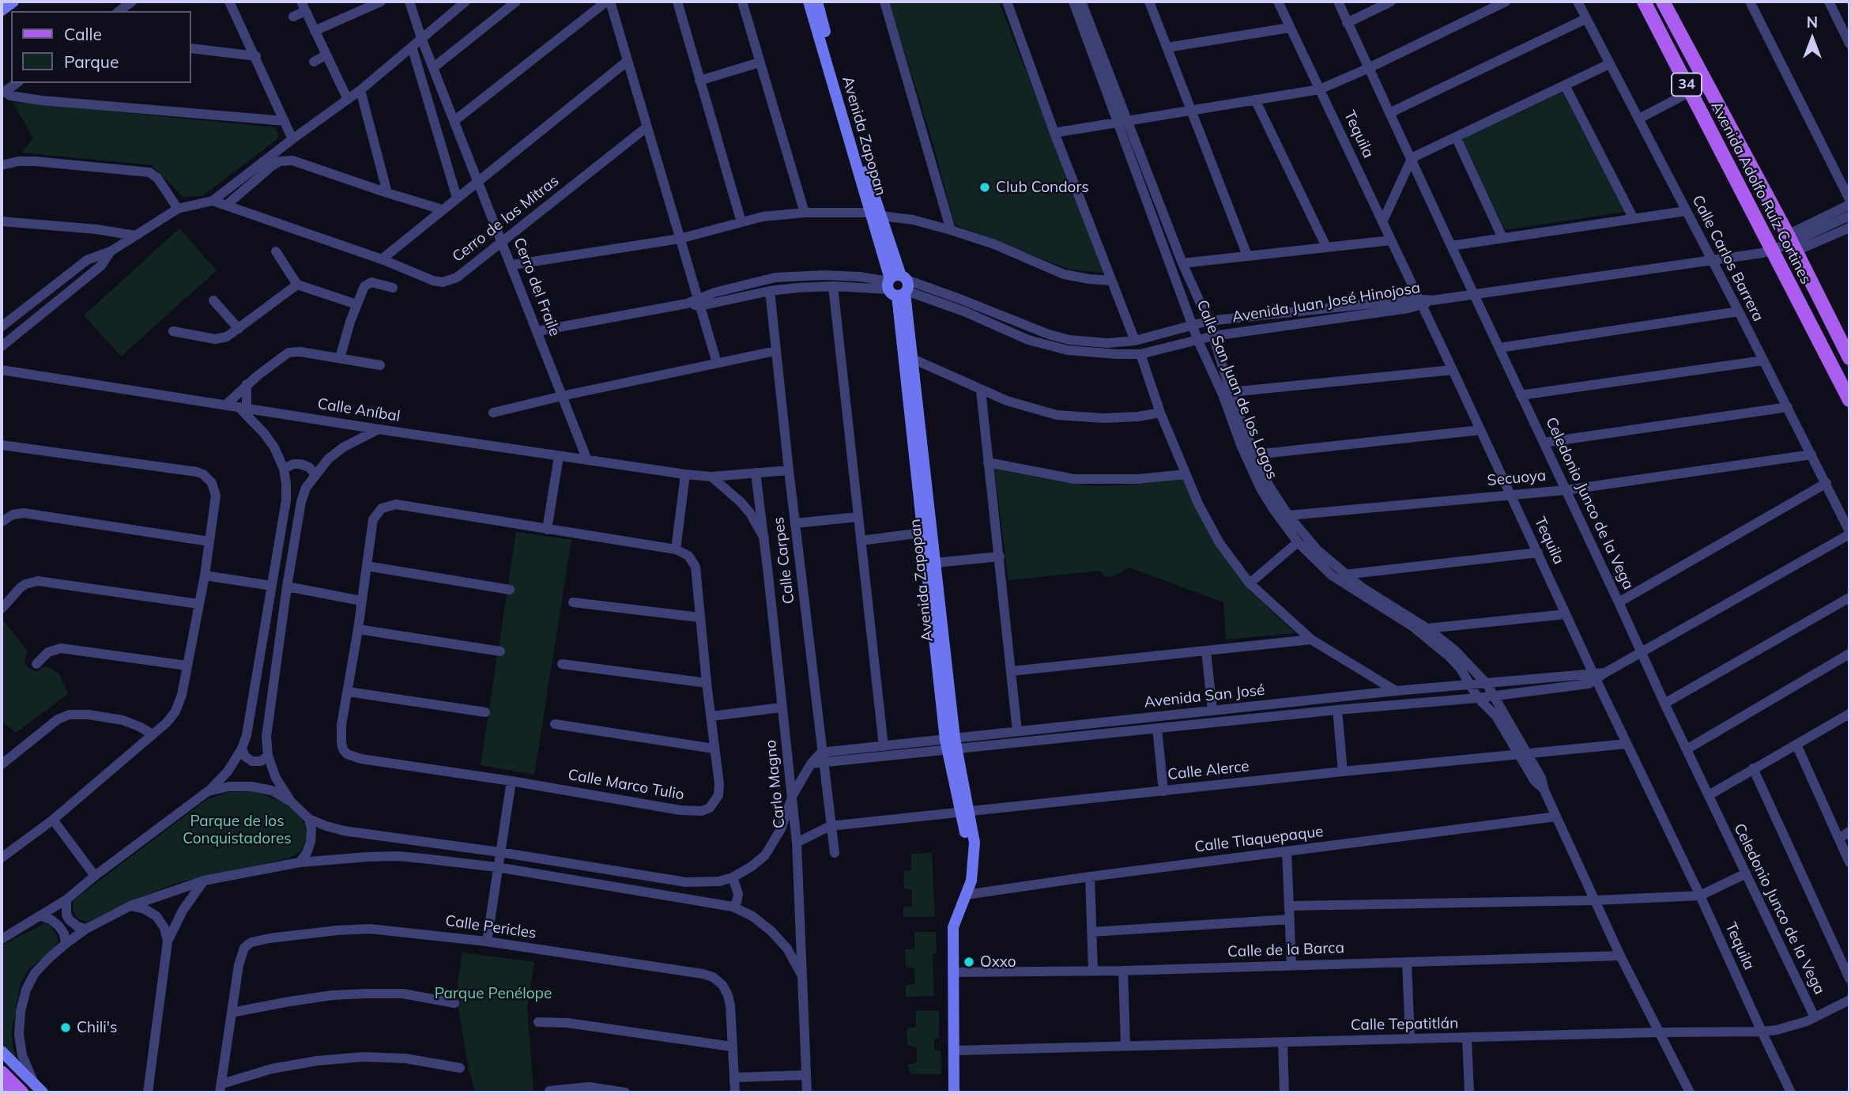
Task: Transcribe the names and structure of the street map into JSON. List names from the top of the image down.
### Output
{
  "streets": {
    "main road": ["34", "Avenida Adolfo Ruíz Cortines"],
    "street": [
      "Tequila",
      "Avenida Zapopan",
      "Cerro de las Mitras",
      "Calle Carlos Barrera",
      "Cerro del Fraile",
      "Avenida Juan José Hinojosa",
      "Calle San Juan de los Lagos",
      "Calle Aníbal",
      "Secuoya",
      "Celedonio Junco de la Vega",
      "Calle Carpes",
      "Avenida San José",
      "Calle Alerce",
      "Carlo Magno",
      "Calle Marco Tulio",
      "Calle Tlaquepaque",
      "Calle Pericles",
      "Calle de la Barca",
      "Calle Tepatitlán"
    ]
  },
  "crossings": [
    ["Tequila", "Avenida Juan José Hinojosa"],
    ["Tequila", "Secuoya"],
    ["Tequila", "Avenida San José"],
    ["Tequila", "Calle Alerce"],
    ["Tequila", "Calle Tepatitlán"],
    ["Avenida Zapopan", "Avenida Juan José Hinojosa"],
    ["Avenida Zapopan", "Avenida San José"],
    ["Avenida Zapopan", "Calle Alerce"],
    ["Avenida Zapopan", "Calle Tlaquepaque"],
    ["Avenida Zapopan", "Calle de la Barca"],
    ["Avenida Zapopan", "Calle Tepatitlán"],
    ["Avenida Adolfo Ruíz Cortines", "Avenida Juan José Hinojosa"],
    ["Cerro de las Mitras", "Cerro del Fraile"],
    ["Calle Carlos Barrera", "Avenida Juan José Hinojosa"],
    ["Calle Carlos Barrera", "Secuoya"],
    ["Calle Carlos Barrera", "Avenida San José"],
    ["Cerro del Fraile", "Avenida Juan José Hinojosa"],
    ["Cerro del Fraile", "Calle Aníbal"],
    ["Avenida Juan José Hinojosa", "Calle San Juan de los Lagos"],
    ["Avenida Juan José Hinojosa", "Celedonio Junco de la Vega"],
    ["Avenida Juan José Hinojosa", "Calle Carpes"],
    ["Calle San Juan de los Lagos", "Secuoya"],
    ["Calle San Juan de los Lagos", "Avenida San José"],
    ["Calle San Juan de los Lagos", "Calle Alerce"],
    ["Calle San Juan de los Lagos", "Calle Tlaquepaque"],
    ["Calle San Juan de los Lagos", "Calle de la Barca"],
    ["Calle San Juan de los Lagos", "Calle Tepatitlán"],
    ["Calle Aníbal", "Calle Carpes"],
    ["Calle Aníbal", "Carlo Magno"],
    ["Secuoya", "Celedonio Junco de la Vega"],
    ["Celedonio Junco de la Vega", "Avenida San José"],
    ["Celedonio Junco de la Vega", "Calle Tepatitlán"],
    ["Calle Carpes", "Avenida San José"],
    ["Calle Carpes", "Calle Alerce"],
    ["Calle Alerce", "Carlo Magno"]
  ],
  "parks": ["Parque de los Conquistadores", "Parque Penélope"],
  "places": ["Club Condors", "Oxxo", "Chili's"],
  "legend": ["Calle", "Parque"],
  "north": "top"
}
